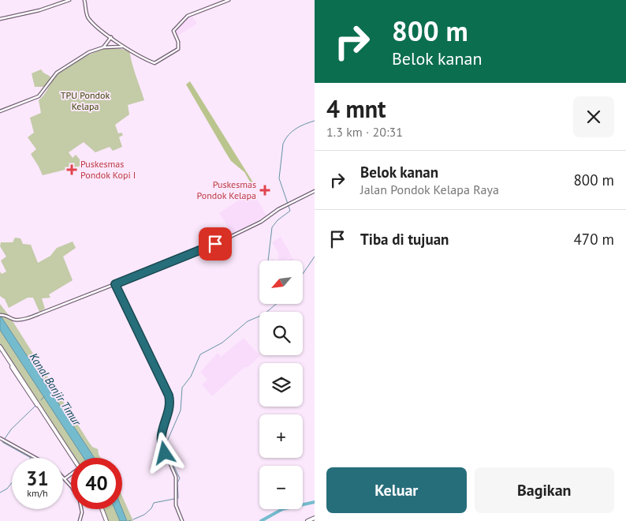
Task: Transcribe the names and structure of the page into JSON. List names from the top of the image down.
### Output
{
  "water": ["Kanal Banjir Timur"],
  "parks": ["TPU Pondok Kelapa"],
  "places": {
    "health": ["Puskesmas Pondok Kopi I", "Puskesmas Pondok Kelapa"]
  },
  "north": "bottom left",
  "page": {
    "turn": ["800 m", "Belok kanan"],
    "heading": ["4 mnt", "1.3 km · 20:31"],
    "list": [
      {
        "name": "Belok kanan",
        "note": "Jalan Pondok Kelapa Raya",
        "value": "800 m"
      },
      {
        "name": "Tiba di tujuan",
        "value": "470 m"
      }
    ],
    "map_buttons": ["+", "−"],
    "speed": "31 km/h",
    "limit": "40",
    "buttons": ["Keluar", "Bagikan"]
  }
}
